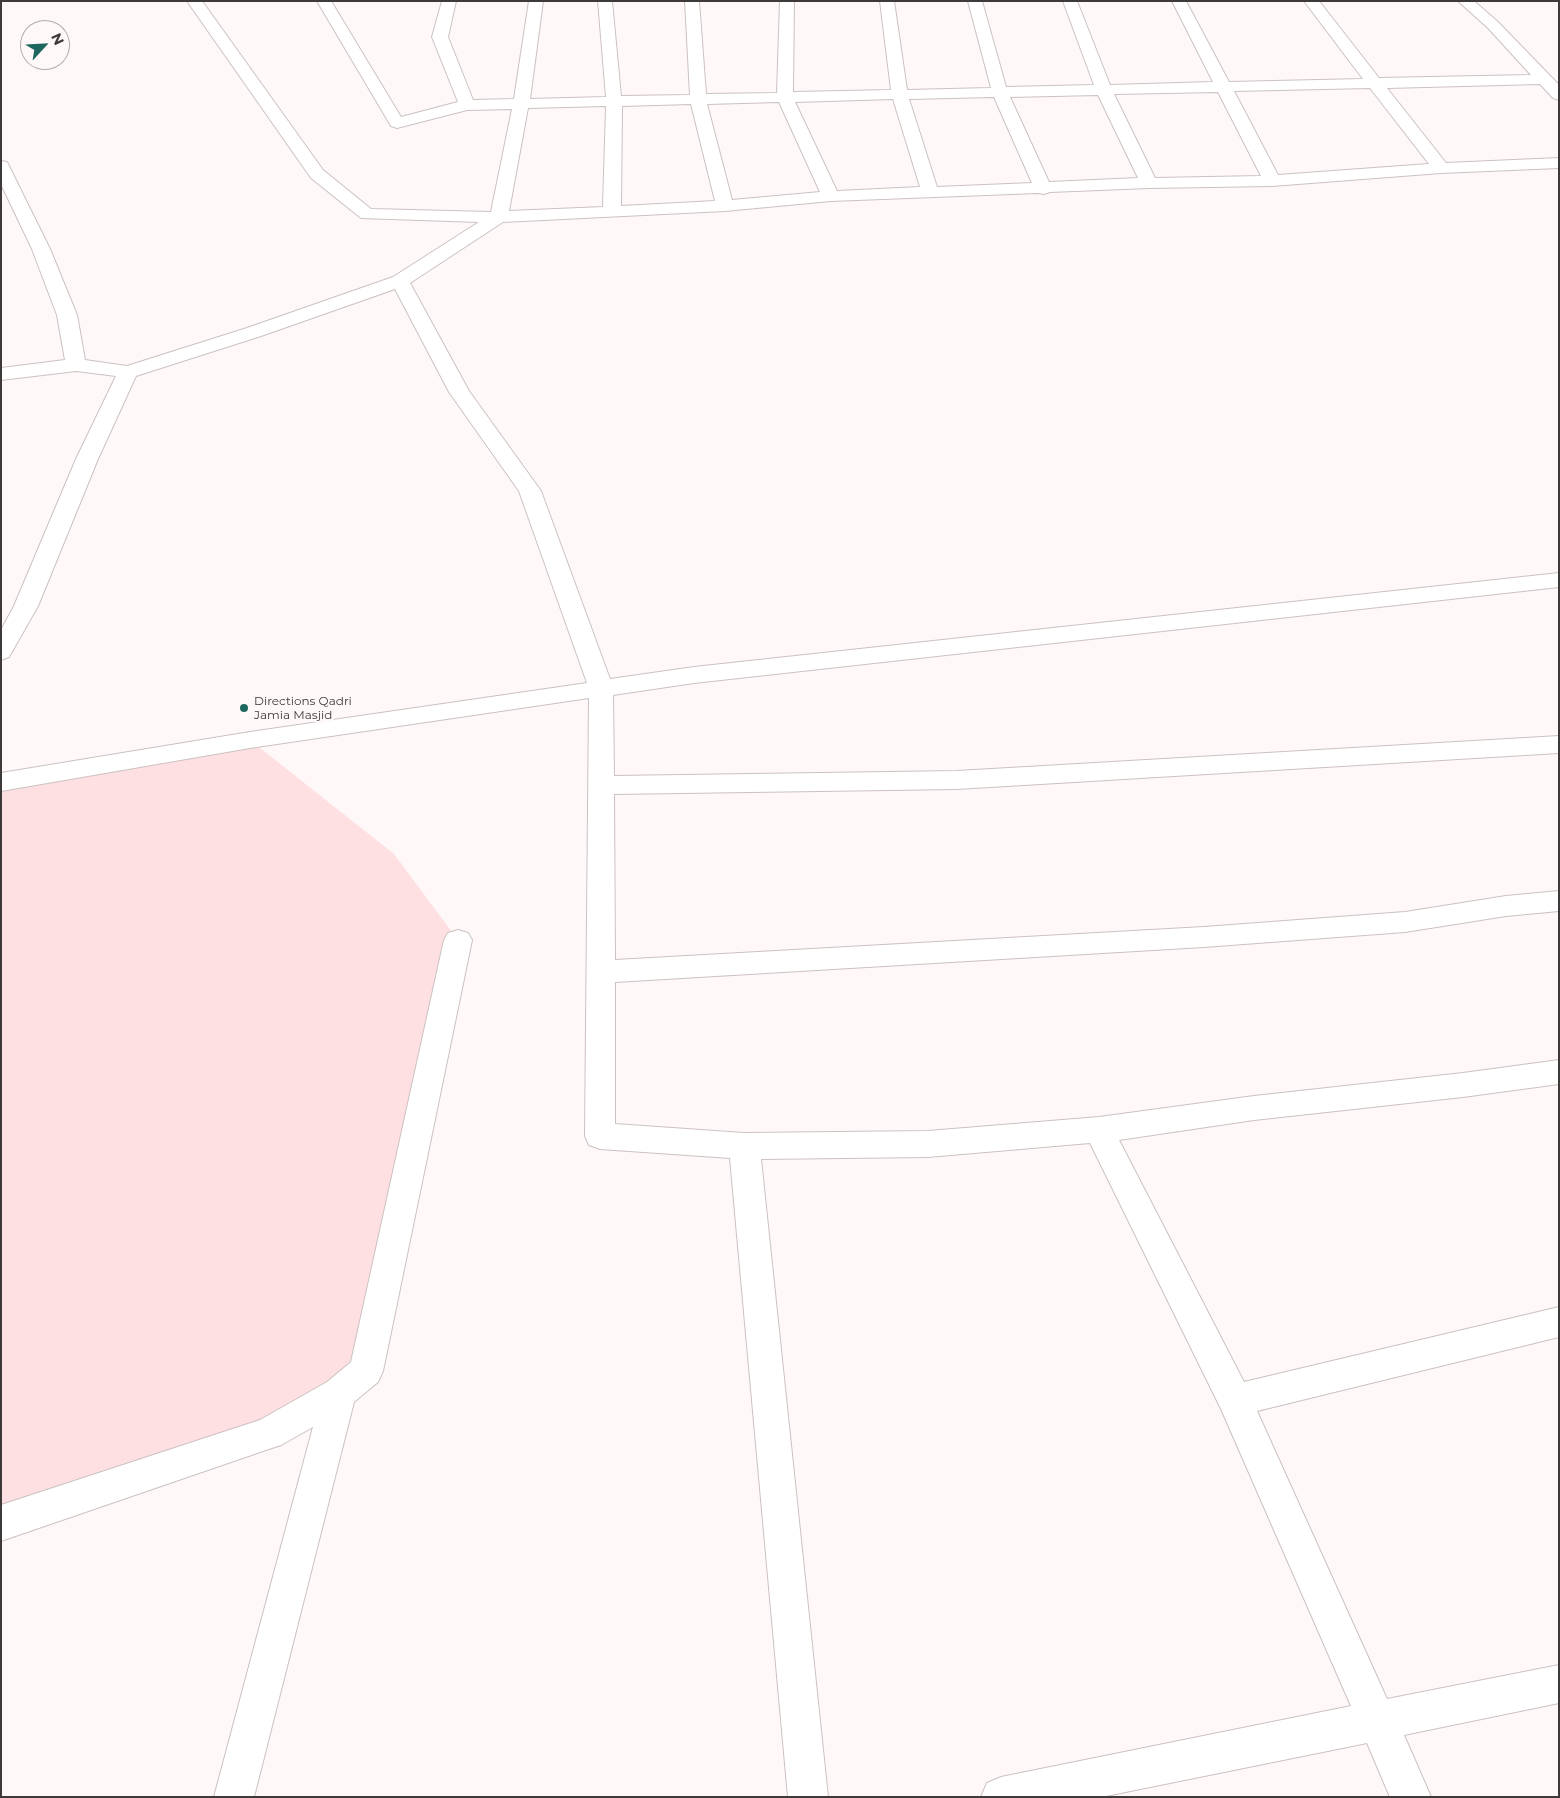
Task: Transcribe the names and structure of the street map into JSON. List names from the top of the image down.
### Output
{
  "places": ["Directions Qadri Jamia Masjid"],
  "north": "top right"
}
